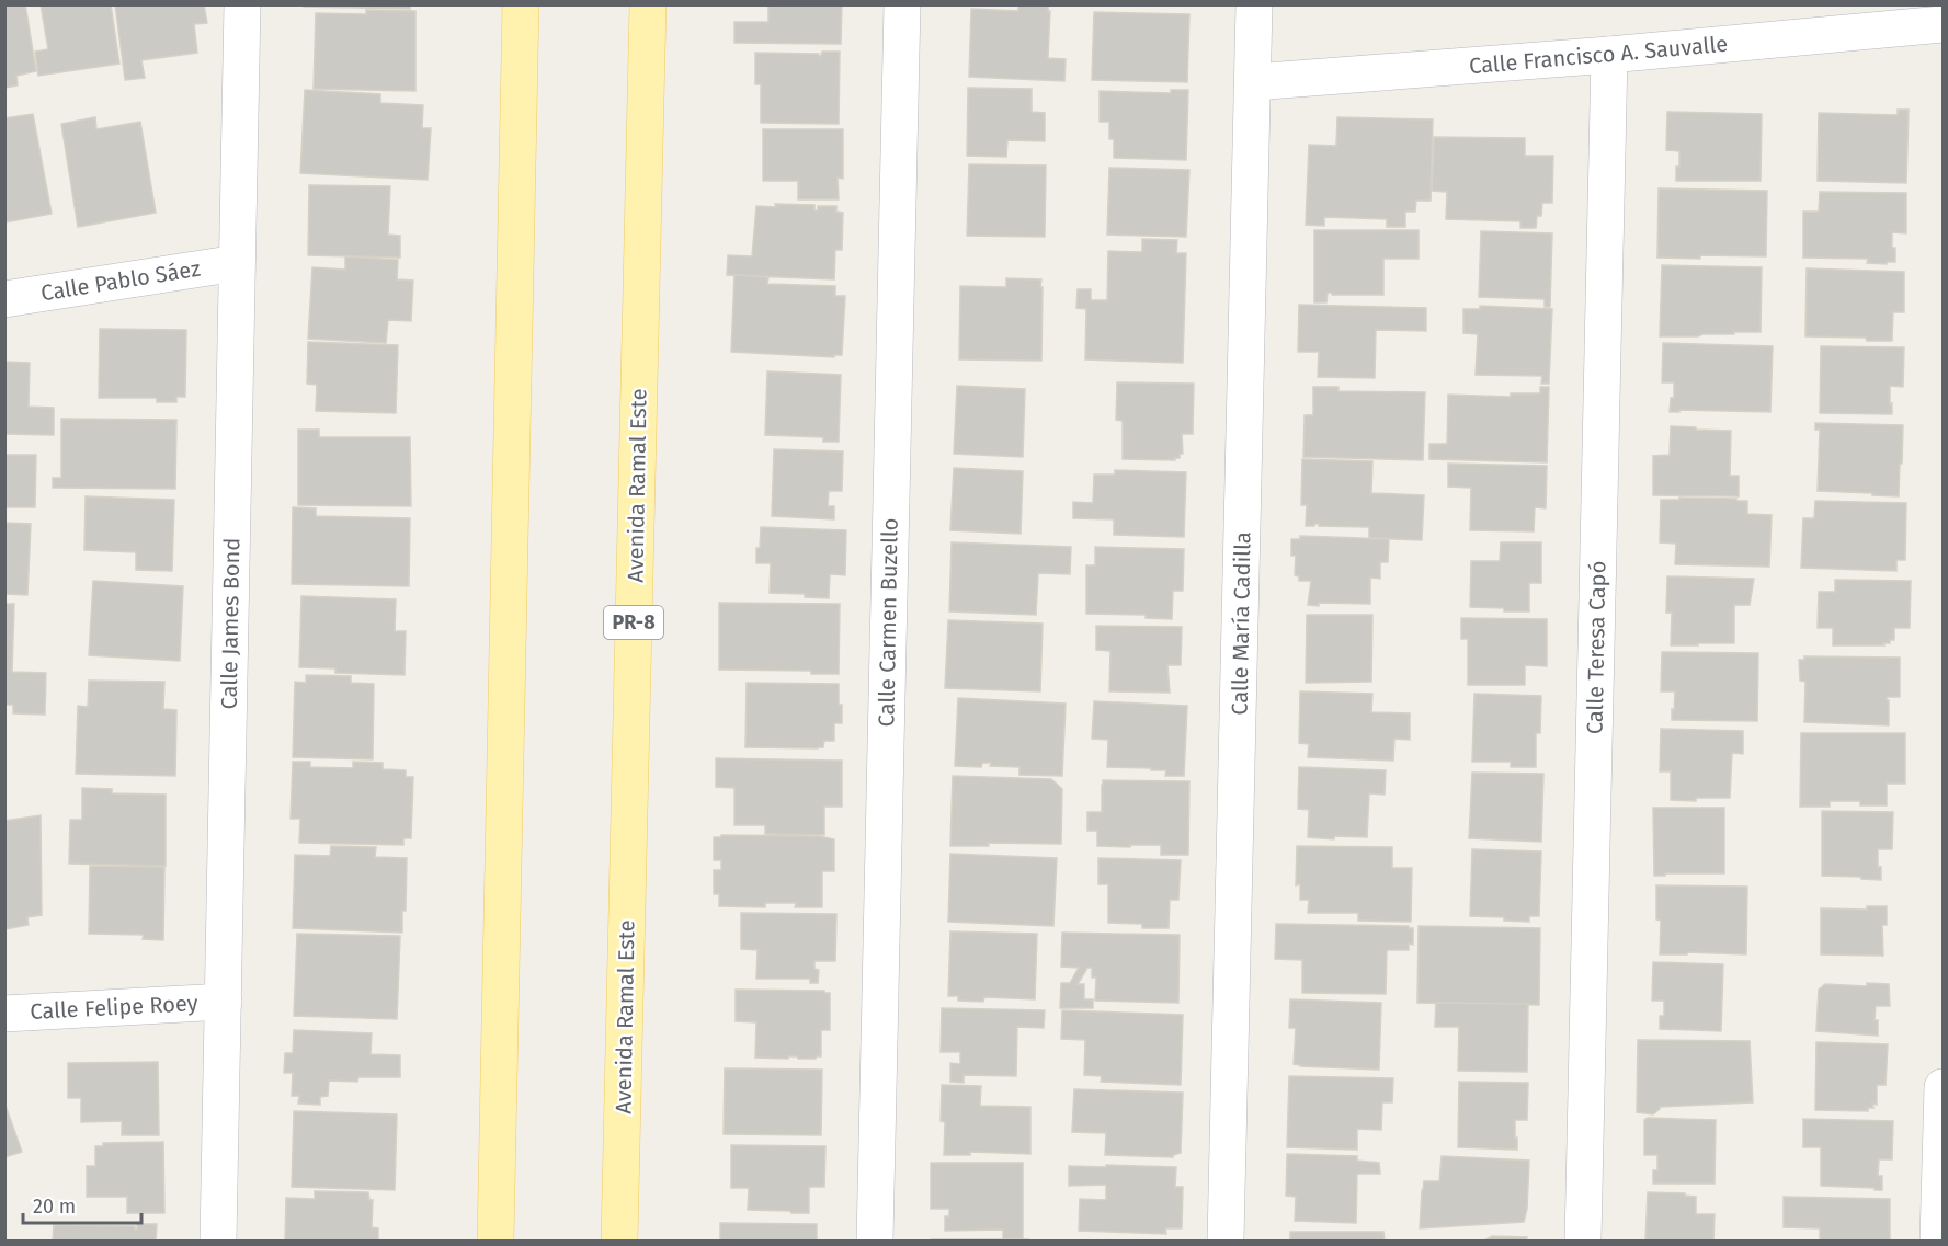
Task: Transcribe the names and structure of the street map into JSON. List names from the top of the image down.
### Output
{
  "streets": {
    "main road": ["Avenida Ramal Este", "PR-8"],
    "street": [
      "Calle Francisco A. Sauvalle",
      "Calle Pablo Sáez",
      "Calle Carmen Buzello",
      "Calle James Bond",
      "Calle María Cadilla",
      "Calle Teresa Capó",
      "Calle Felipe Roey"
    ]
  },
  "crossings": [
    ["Calle Francisco A. Sauvalle", "Calle María Cadilla"],
    ["Calle Francisco A. Sauvalle", "Calle Teresa Capó"],
    ["Calle Pablo Sáez", "Calle James Bond"],
    ["Calle James Bond", "Calle Felipe Roey"]
  ],
  "scale_bar": "20 m"
}
